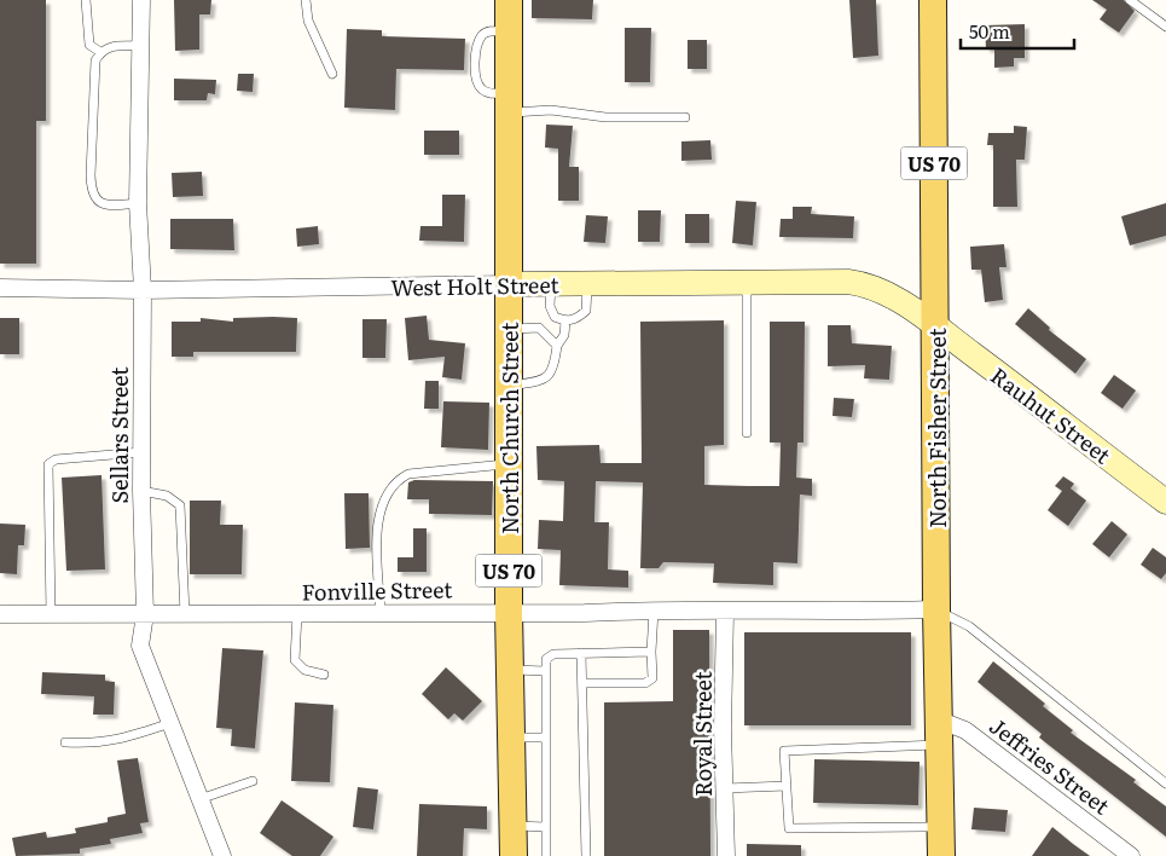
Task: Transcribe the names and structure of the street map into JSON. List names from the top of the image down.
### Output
{
  "streets": {
    "main road": [
      "US 70",
      "West Holt Street",
      "Rauhut Street",
      "North Church Street",
      "North Fisher Street"
    ],
    "street": [
      "Sellars Street",
      "Fonville Street",
      "Royal Street",
      "Jeffries Street"
    ]
  },
  "crossings": [
    ["West Holt Street", "Rauhut Street"],
    ["West Holt Street", "North Church Street"],
    ["West Holt Street", "North Fisher Street"],
    ["West Holt Street", "Sellars Street"],
    ["Rauhut Street", "North Fisher Street"],
    ["North Church Street", "Fonville Street"],
    ["North Fisher Street", "Fonville Street"],
    ["North Fisher Street", "Jeffries Street"],
    ["Sellars Street", "Fonville Street"],
    ["Fonville Street", "Royal Street"]
  ],
  "scale_bar": "50 m"
}
